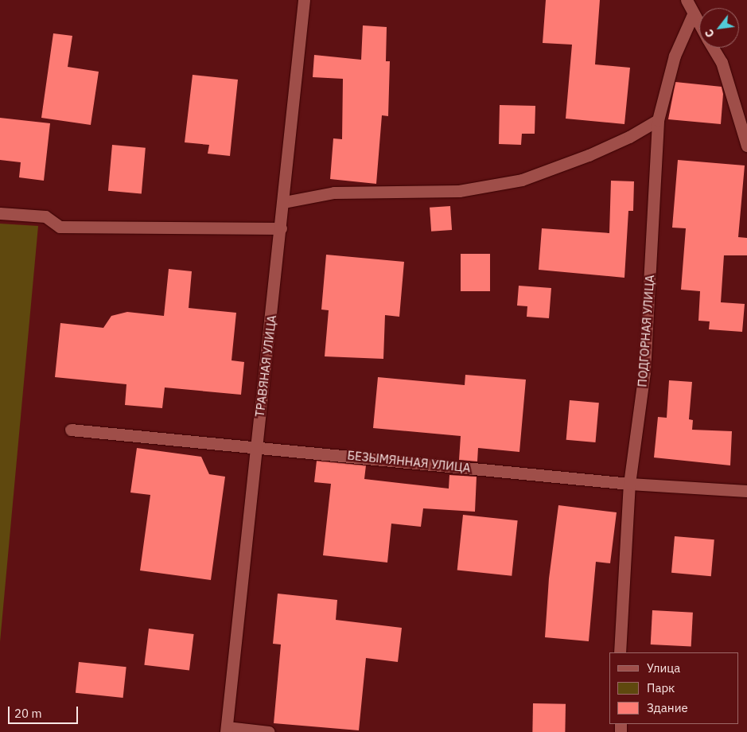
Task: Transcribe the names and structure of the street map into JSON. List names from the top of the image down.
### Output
{
  "streets": {
    "street": ["ПОДГОРНАЯ УЛИЦА", "ТРАВЯНАЯ УЛИЦА", "БЕЗЫМЯННАЯ УЛИЦА"]
  },
  "crossings": [
    ["ПОДГОРНАЯ УЛИЦА", "БЕЗЫМЯННАЯ УЛИЦА"],
    ["ТРАВЯНАЯ УЛИЦА", "БЕЗЫМЯННАЯ УЛИЦА"]
  ],
  "legend": ["Улица", "Парк", "Здание"],
  "scale_bar": "20 m",
  "north": "bottom left"
}
